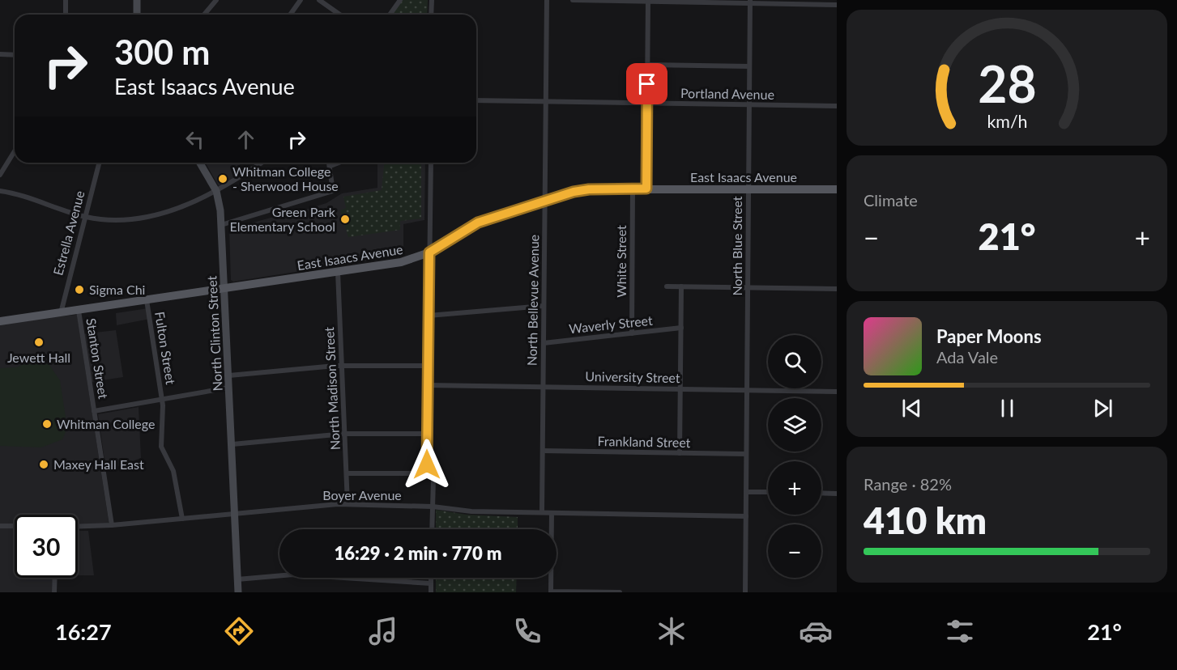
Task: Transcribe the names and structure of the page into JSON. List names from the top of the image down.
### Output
{
  "streets": {
    "main road": ["East Isaacs Avenue"],
    "street": [
      "Portland Avenue",
      "Estrella Avenue",
      "North Blue Street",
      "White Street",
      "North Bellevue Avenue",
      "Waverly Street",
      "North Clinton Street",
      "Fulton Street",
      "Stanton Street",
      "University Street",
      "North Madison Street",
      "Frankland Street",
      "Boyer Avenue"
    ]
  },
  "crossings": [
    ["Portland Avenue", "North Blue Street"],
    ["Portland Avenue", "North Bellevue Avenue"],
    ["East Isaacs Avenue", "Estrella Avenue"],
    ["East Isaacs Avenue", "North Blue Street"],
    ["East Isaacs Avenue", "White Street"],
    ["East Isaacs Avenue", "North Bellevue Avenue"],
    ["East Isaacs Avenue", "North Clinton Street"],
    ["East Isaacs Avenue", "Fulton Street"],
    ["East Isaacs Avenue", "Stanton Street"],
    ["East Isaacs Avenue", "North Madison Street"],
    ["North Blue Street", "University Street"],
    ["North Blue Street", "Frankland Street"],
    ["North Blue Street", "Boyer Avenue"],
    ["White Street", "Waverly Street"],
    ["North Bellevue Avenue", "Waverly Street"],
    ["North Bellevue Avenue", "University Street"],
    ["North Bellevue Avenue", "Frankland Street"],
    ["North Bellevue Avenue", "Boyer Avenue"],
    ["North Clinton Street", "Boyer Avenue"],
    ["Fulton Street", "Boyer Avenue"],
    ["Stanton Street", "Boyer Avenue"],
    ["North Madison Street", "Boyer Avenue"]
  ],
  "places": [
    "Whitman College - Sherwood House",
    "Green Park Elementary School",
    "Sigma Chi",
    "Jewett Hall",
    "Whitman College",
    "Maxey Hall East"
  ],
  "page": {
    "turn": ["300 m", "East Isaacs Avenue"],
    "tile": [
      "Climate",
      ["Range · 82%", "410 km"]
    ],
    "heat": ["−", "21°", "+"],
    "song": ["Paper Moons", "Ada Vale"],
    "map_buttons": ["+", "−"],
    "limit": "30",
    "trip": "16:29 · 2 min · 770 m",
    "tabs": ["16:27", "21°"],
    "gauge": ["28", "km/h"]
  }
}
